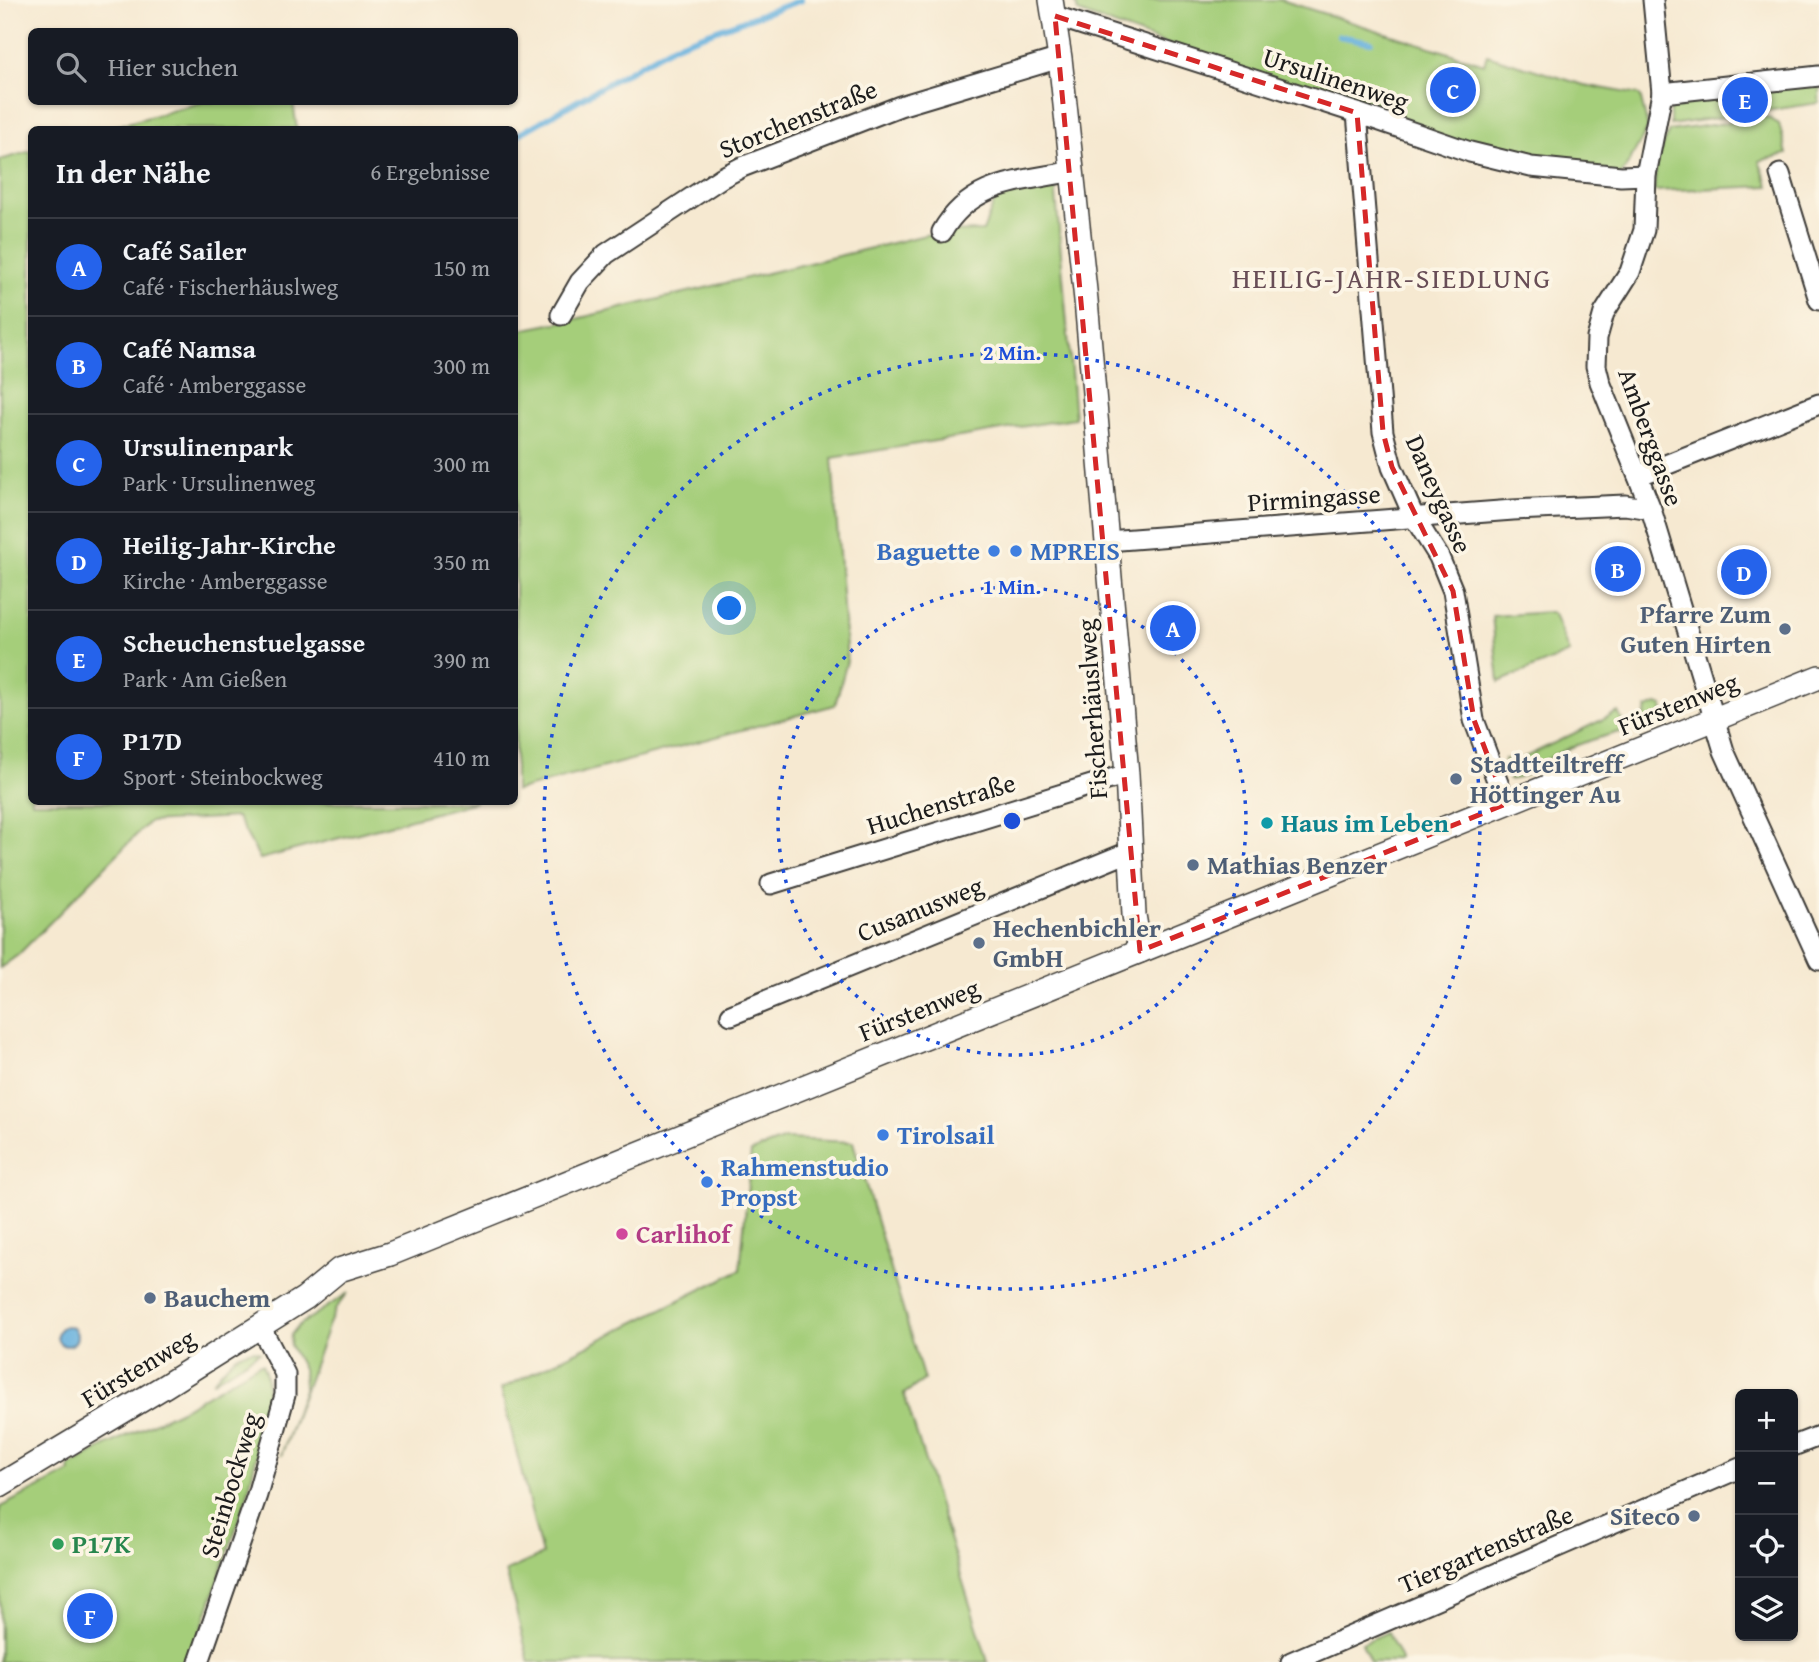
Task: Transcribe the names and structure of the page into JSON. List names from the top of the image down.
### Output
{
  "streets": {
    "street": [
      "Ursulinenweg",
      "Storchenstraße",
      "Amberggasse",
      "Daneygasse",
      "Pirmingasse",
      "Fürstenweg",
      "Fischerhäuslweg",
      "Huchenstraße",
      "Cusanusweg",
      "Steinbockweg",
      "Tiergartenstraße"
    ]
  },
  "crossings": [
    ["Ursulinenweg", "Amberggasse"],
    ["Ursulinenweg", "Daneygasse"],
    ["Ursulinenweg", "Fischerhäuslweg"],
    ["Storchenstraße", "Fischerhäuslweg"],
    ["Amberggasse", "Pirmingasse"],
    ["Amberggasse", "Fürstenweg"],
    ["Daneygasse", "Pirmingasse"],
    ["Daneygasse", "Fürstenweg"],
    ["Pirmingasse", "Fischerhäuslweg"],
    ["Fürstenweg", "Fischerhäuslweg"],
    ["Fürstenweg", "Steinbockweg"],
    ["Fischerhäuslweg", "Huchenstraße"],
    ["Fischerhäuslweg", "Cusanusweg"]
  ],
  "districts": ["HEILIG-JAHR-SIEDLUNG"],
  "places": [
    "Baguette",
    "MPREIS",
    "Pfarre Zum Guten Hirten",
    "Stadtteiltreff Höttinger Au",
    "Haus im Leben",
    "Mathias Benzer",
    "Hechenbichler GmbH",
    "Tirolsail",
    "Rahmenstudio Propst",
    "Carlihof",
    "Bauchem",
    "Siteco",
    "P17K"
  ],
  "page": {
    "search": "Hier suchen",
    "pins": [
      "C",
      "E",
      "B",
      "D",
      "A",
      "F"
    ],
    "heading": ["In der Nähe", "6 Ergebnisse"],
    "list": [
      {
        "mark": "A",
        "name": "Café Sailer",
        "note": "Café · Fischerhäuslweg",
        "value": "150 m"
      },
      {
        "mark": "B",
        "name": "Café Namsa",
        "note": "Café · Amberggasse",
        "value": "300 m"
      },
      {
        "mark": "C",
        "name": "Ursulinenpark",
        "note": "Park · Ursulinenweg",
        "value": "300 m"
      },
      {
        "mark": "D",
        "name": "Heilig-Jahr-Kirche",
        "note": "Kirche · Amberggasse",
        "value": "350 m"
      },
      {
        "mark": "E",
        "name": "Scheuchenstuelgasse",
        "note": "Park · Am Gießen",
        "value": "390 m"
      },
      {
        "mark": "F",
        "name": "P17D",
        "note": "Sport · Steinbockweg",
        "value": "410 m"
      }
    ],
    "map_buttons": ["+", "−"]
  },
  "rings": ["2 Min.", "1 Min."]
}
